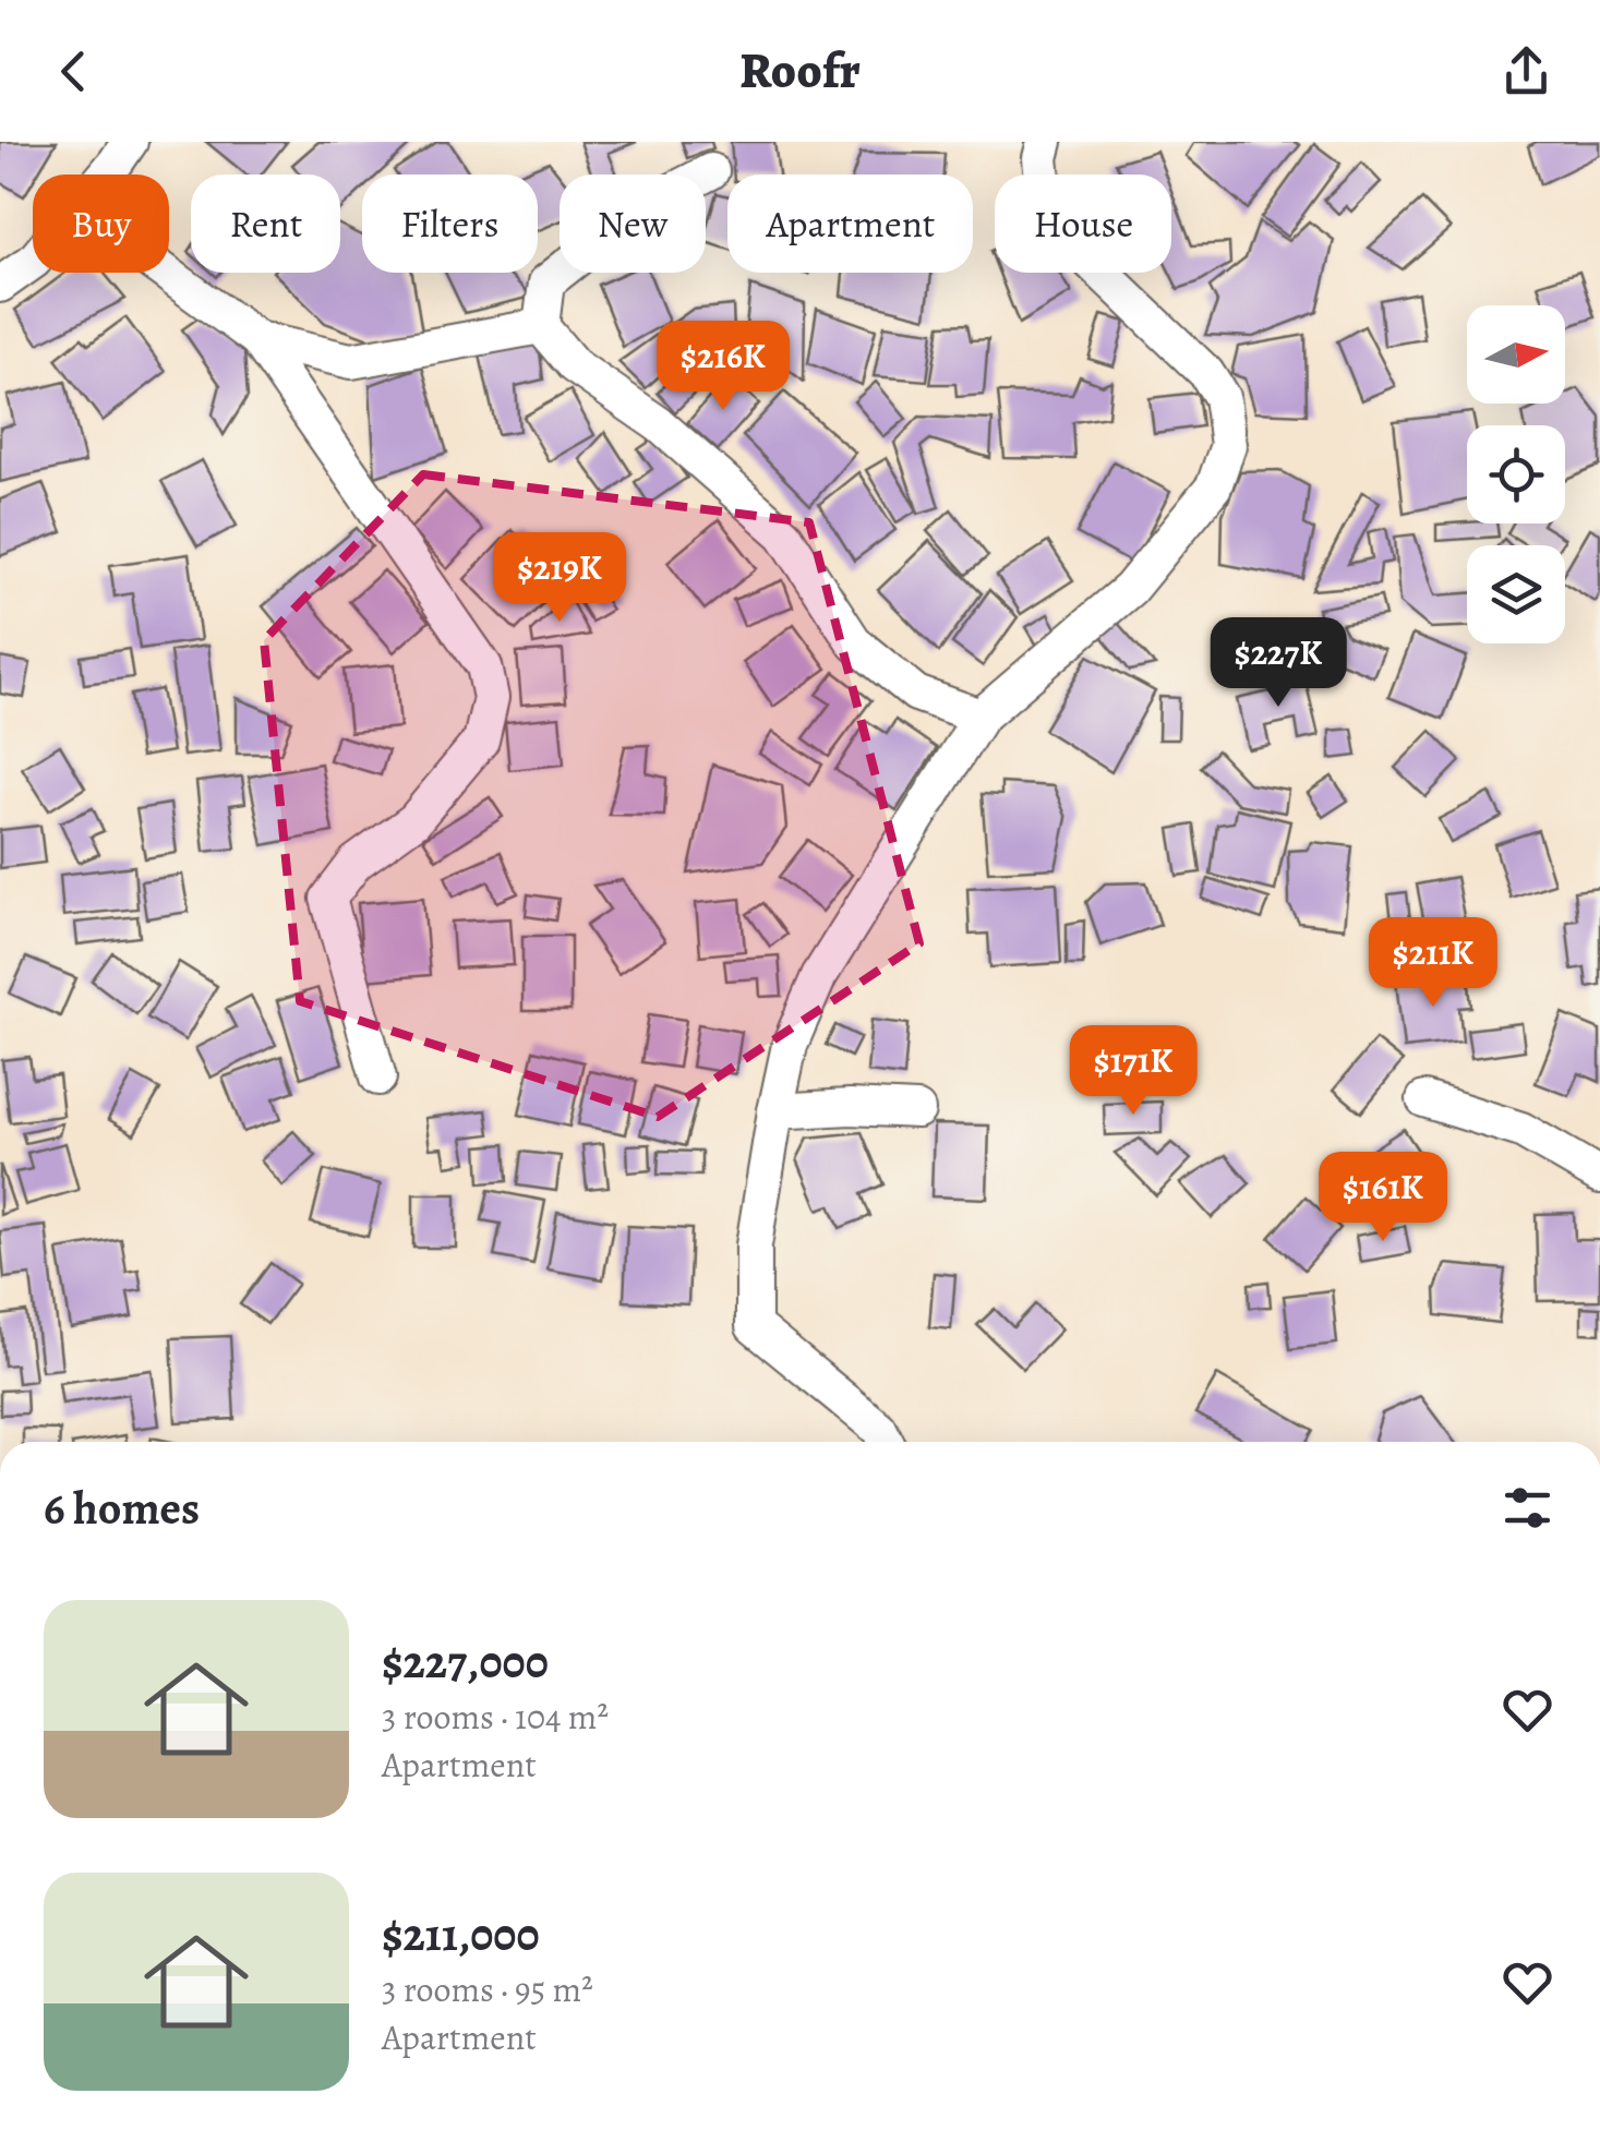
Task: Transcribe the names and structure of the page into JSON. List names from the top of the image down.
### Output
{
  "north": "right",
  "page": {
    "header": "Roofr",
    "chip": [
      "Buy",
      "Rent",
      "Filters",
      "New",
      "Apartment",
      "House"
    ],
    "price": [
      "$216K",
      "$219K",
      "$227K",
      "$211K",
      "$171K",
      "$161K"
    ],
    "heading": "6 homes",
    "list": [
      {
        "name": "$227,000",
        "note": "3 rooms · 104 m² · Apartment"
      },
      {
        "name": "$211,000",
        "note": "3 rooms · 95 m² · Apartment"
      }
    ]
  }
}
